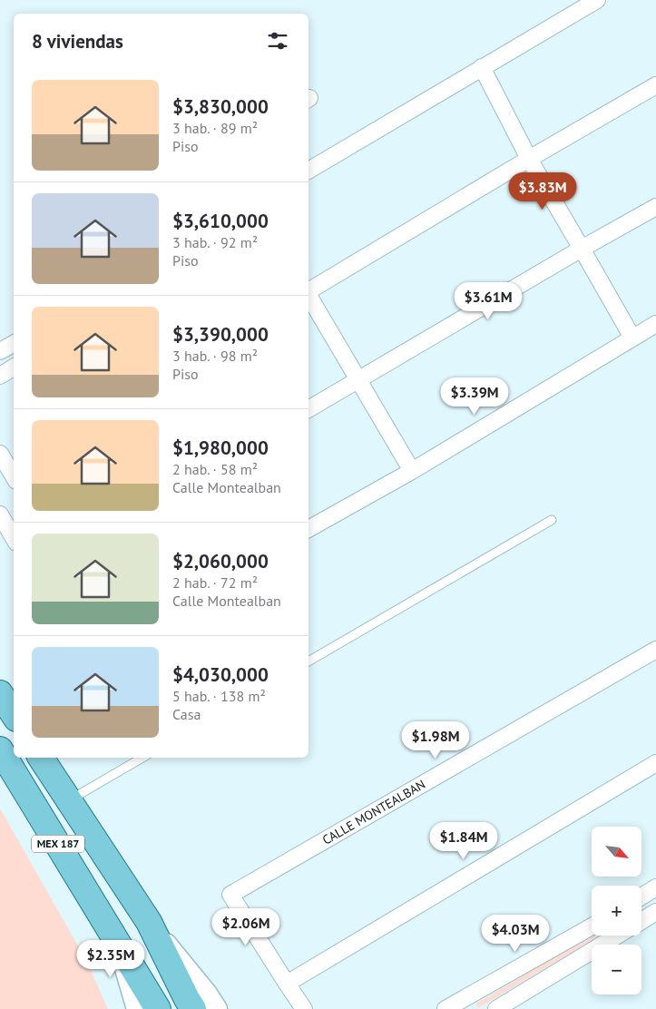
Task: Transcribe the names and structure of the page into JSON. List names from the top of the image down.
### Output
{
  "streets": {
    "main road": ["MEX 187"],
    "street": ["CALLE MONTEALBAN"]
  },
  "north": "bottom right",
  "page": {
    "heading": "8 viviendas",
    "list": [
      {
        "name": "$3,830,000",
        "note": "3 hab. · 89 m² · Piso"
      },
      {
        "name": "$3,610,000",
        "note": "3 hab. · 92 m² · Piso"
      },
      {
        "name": "$3,390,000",
        "note": "3 hab. · 98 m² · Piso"
      },
      {
        "name": "$1,980,000",
        "note": "2 hab. · 58 m² · Calle Montealban"
      },
      {
        "name": "$2,060,000",
        "note": "2 hab. · 72 m² · Calle Montealban"
      },
      {
        "name": "$4,030,000",
        "note": "5 hab. · 138 m² · Casa"
      }
    ],
    "price": [
      "$3.83M",
      "$3.61M",
      "$3.39M",
      "$1.98M",
      "$1.84M",
      "$2.06M",
      "$4.03M",
      "$2.35M"
    ],
    "map_buttons": ["+", "−"]
  }
}
